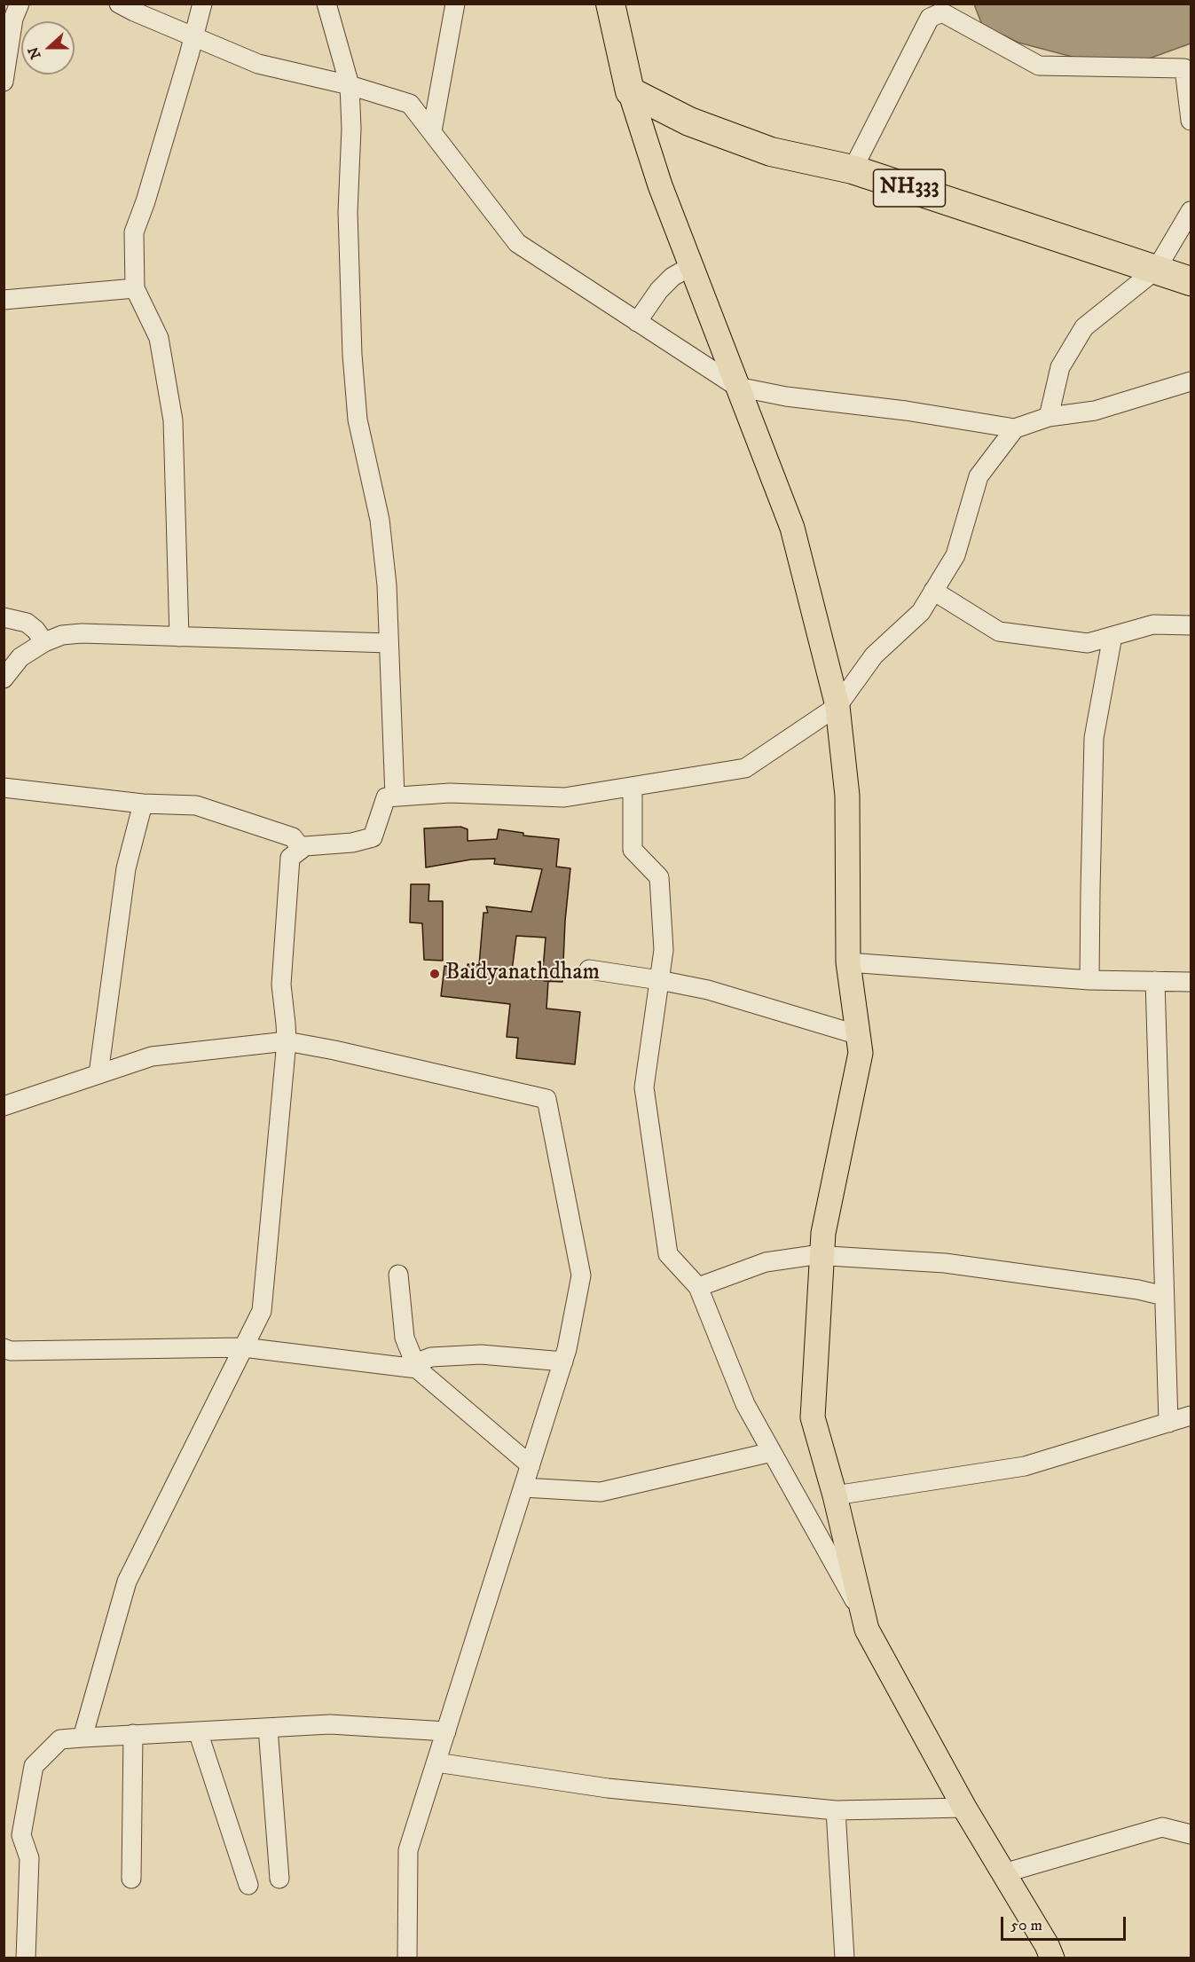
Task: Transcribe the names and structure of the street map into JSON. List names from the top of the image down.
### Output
{
  "streets": {
    "highway": ["NH333"]
  },
  "places": ["Baidyanathdham"],
  "scale_bar": "50 m",
  "north": "left"
}
